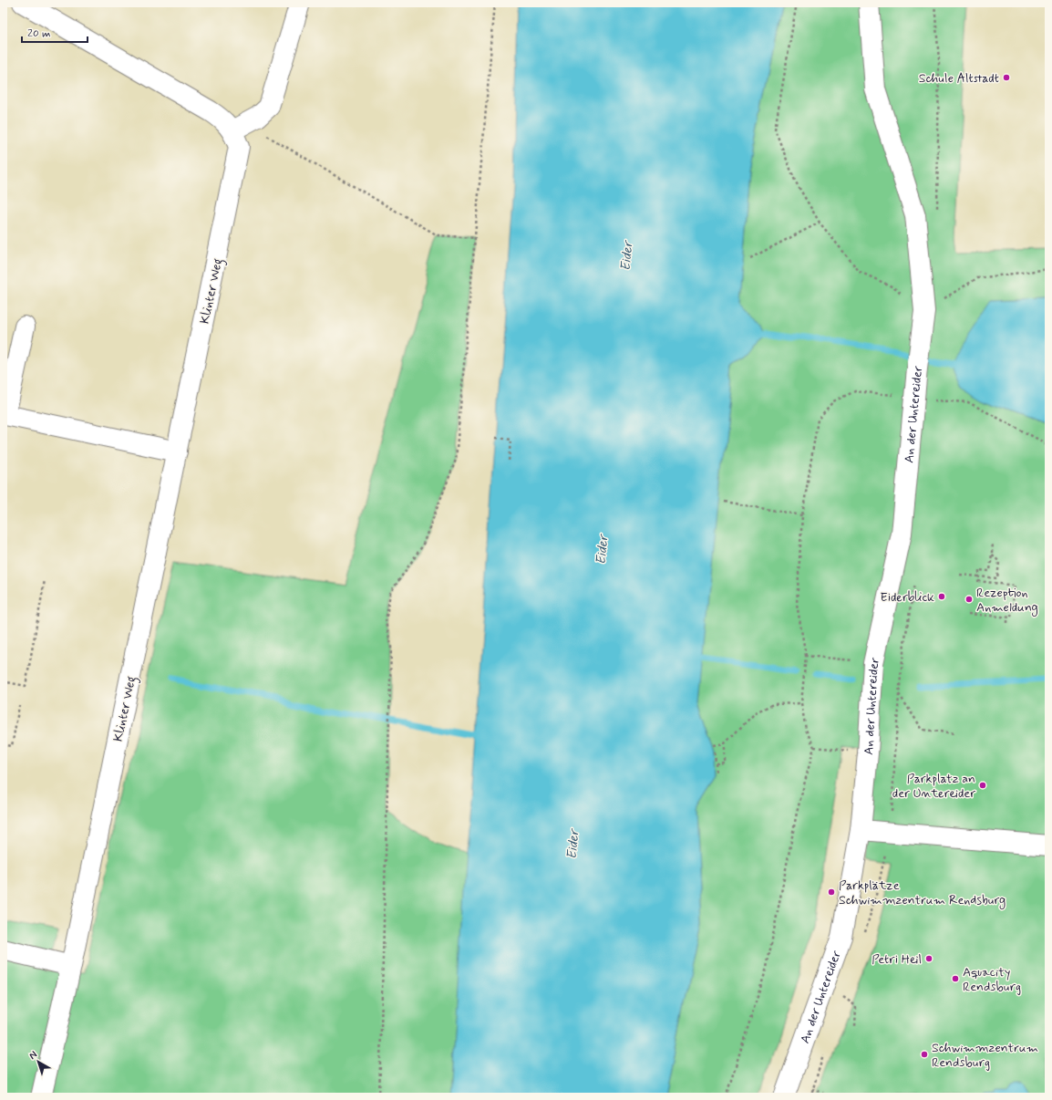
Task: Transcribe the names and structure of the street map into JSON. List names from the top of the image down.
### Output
{
  "streets": {
    "street": ["Klinter Weg", "An der Untereider"]
  },
  "water": ["Eider"],
  "places": [
    "Schule Altstadt",
    "Eiderblick",
    "Rezeption Anmeldung",
    "Parkplatz an der Untereider",
    "Parkplätze Schwimmzentrum Rendsburg",
    "Petri Heil",
    "Aquacity Rendsburg",
    "Schwimmzentrum Rendsburg"
  ],
  "scale_bar": "20 m",
  "north": "top left"
}
